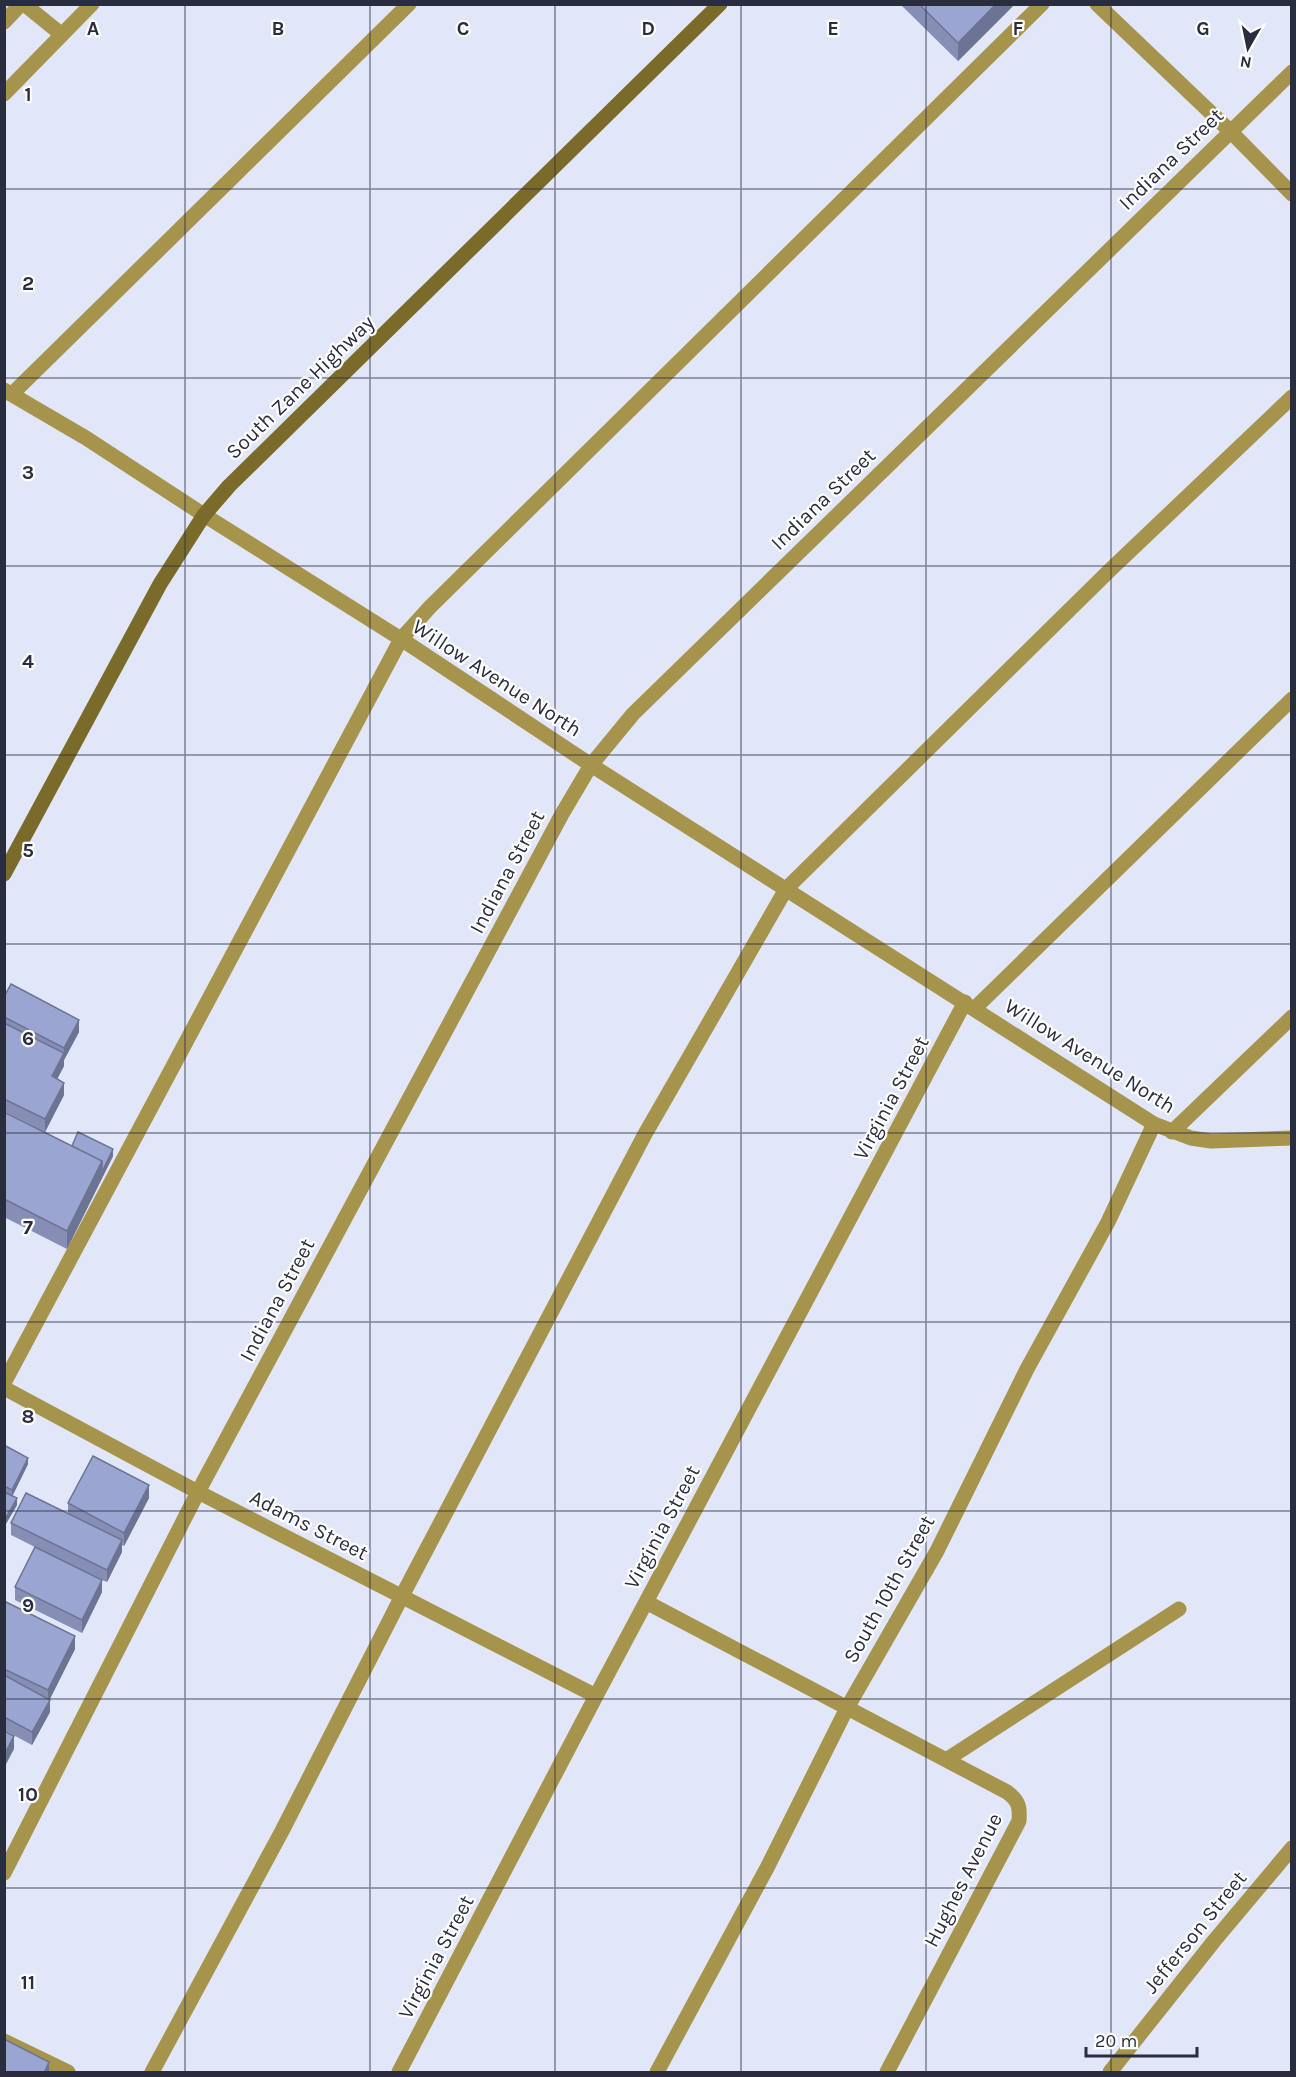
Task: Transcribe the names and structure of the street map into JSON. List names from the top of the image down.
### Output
{
  "streets": {
    "street": [
      "Indiana Street",
      "South Zane Highway",
      "Willow Avenue North",
      "Virginia Street",
      "Adams Street",
      "South 10th Street",
      "Hughes Avenue",
      "Jefferson Street"
    ]
  },
  "crossings": [
    ["Indiana Street", "Willow Avenue North"],
    ["Indiana Street", "Adams Street"],
    ["South Zane Highway", "Willow Avenue North"],
    ["Willow Avenue North", "Virginia Street"],
    ["Willow Avenue North", "South 10th Street"],
    ["Virginia Street", "Adams Street"]
  ],
  "scale_bar": "20 m",
  "north": "bottom",
  "grid": {
    "columns": [
      "A",
      "B",
      "C",
      "D",
      "E",
      "F",
      "G"
    ],
    "rows": [
      "1",
      "2",
      "3",
      "4",
      "5",
      "6",
      "7",
      "8",
      "9",
      "10",
      "11"
    ]
  }
}
